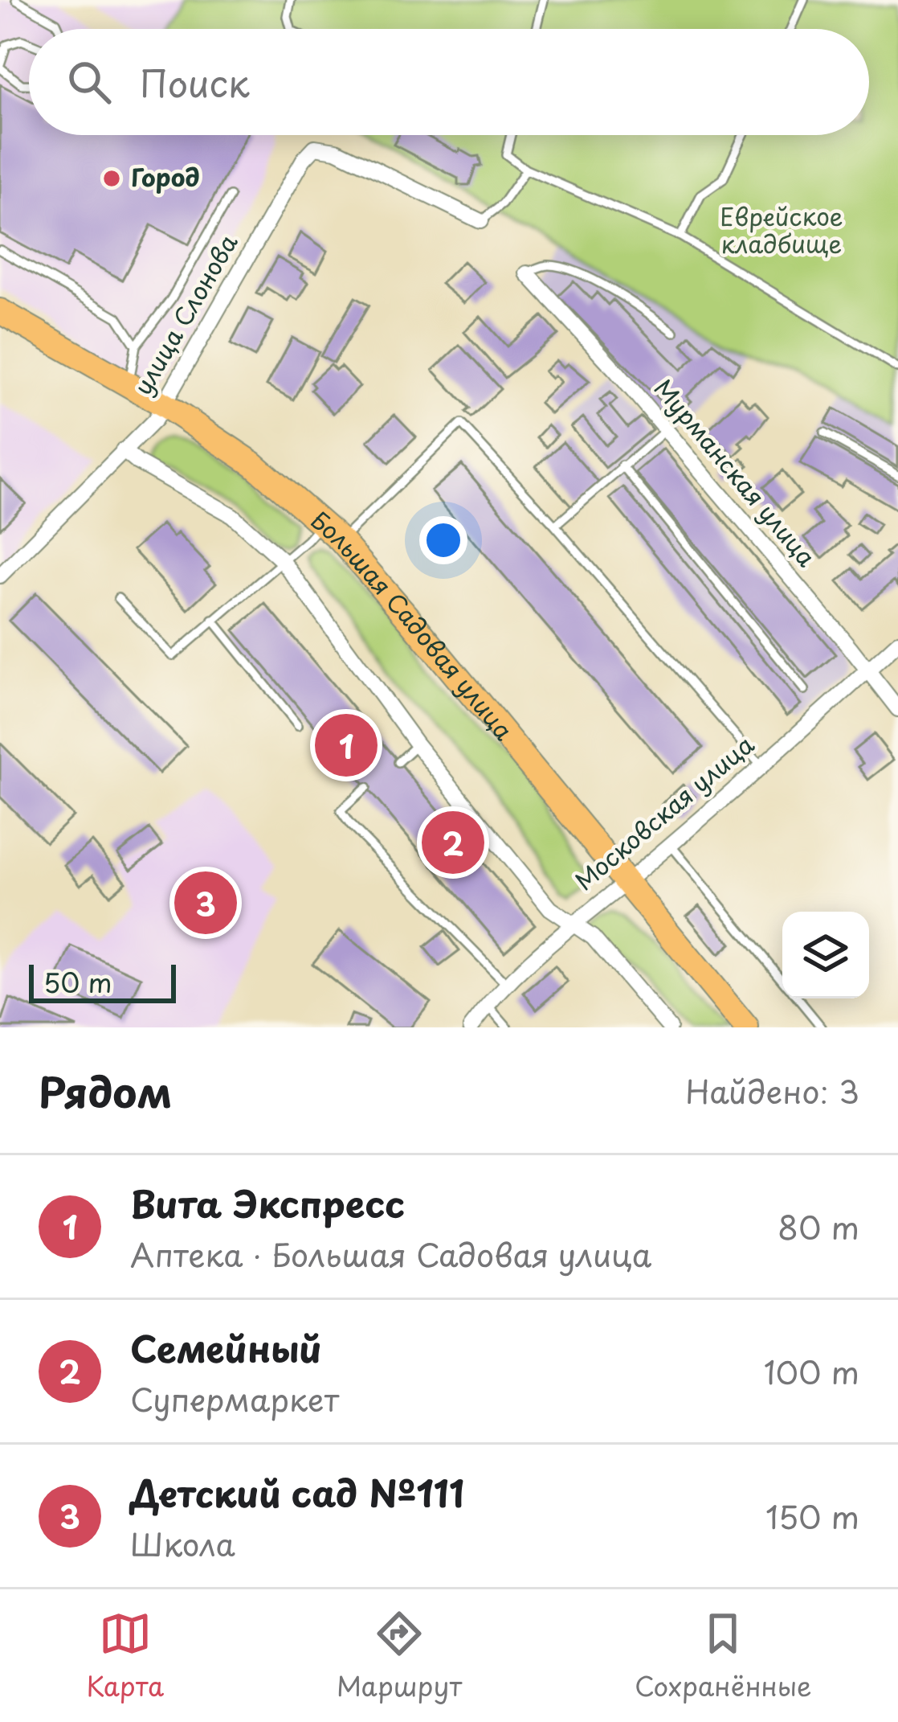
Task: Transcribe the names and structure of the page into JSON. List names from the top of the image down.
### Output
{
  "streets": {
    "main road": ["Большая Садовая улица"],
    "street": ["улица Слонова", "Мурманская улица", "Московская улица"]
  },
  "crossings": [
    ["улица Слонова", "Большая Садовая улица"],
    ["Мурманская улица", "Московская улица"],
    ["Большая Садовая улица", "Московская улица"]
  ],
  "parks": ["Еврейское кладбище"],
  "places": ["Город"],
  "scale_bar": "50 m",
  "page": {
    "search": "Поиск",
    "pins": ["1", "2", "3"],
    "scale": "50 m",
    "heading": ["Рядом", "Найдено: 3"],
    "list": [
      {
        "mark": "1",
        "name": "Вита Экспресс",
        "note": "Аптека · Большая Садовая улица",
        "value": "80 m"
      },
      {
        "mark": "2",
        "name": "Семейный",
        "note": "Супермаркет",
        "value": "100 m"
      },
      {
        "mark": "3",
        "name": "Детский сад №111",
        "note": "Школа",
        "value": "150 m"
      }
    ],
    "nav": ["Карта", "Маршрут", "Сохранённые"]
  }
}
